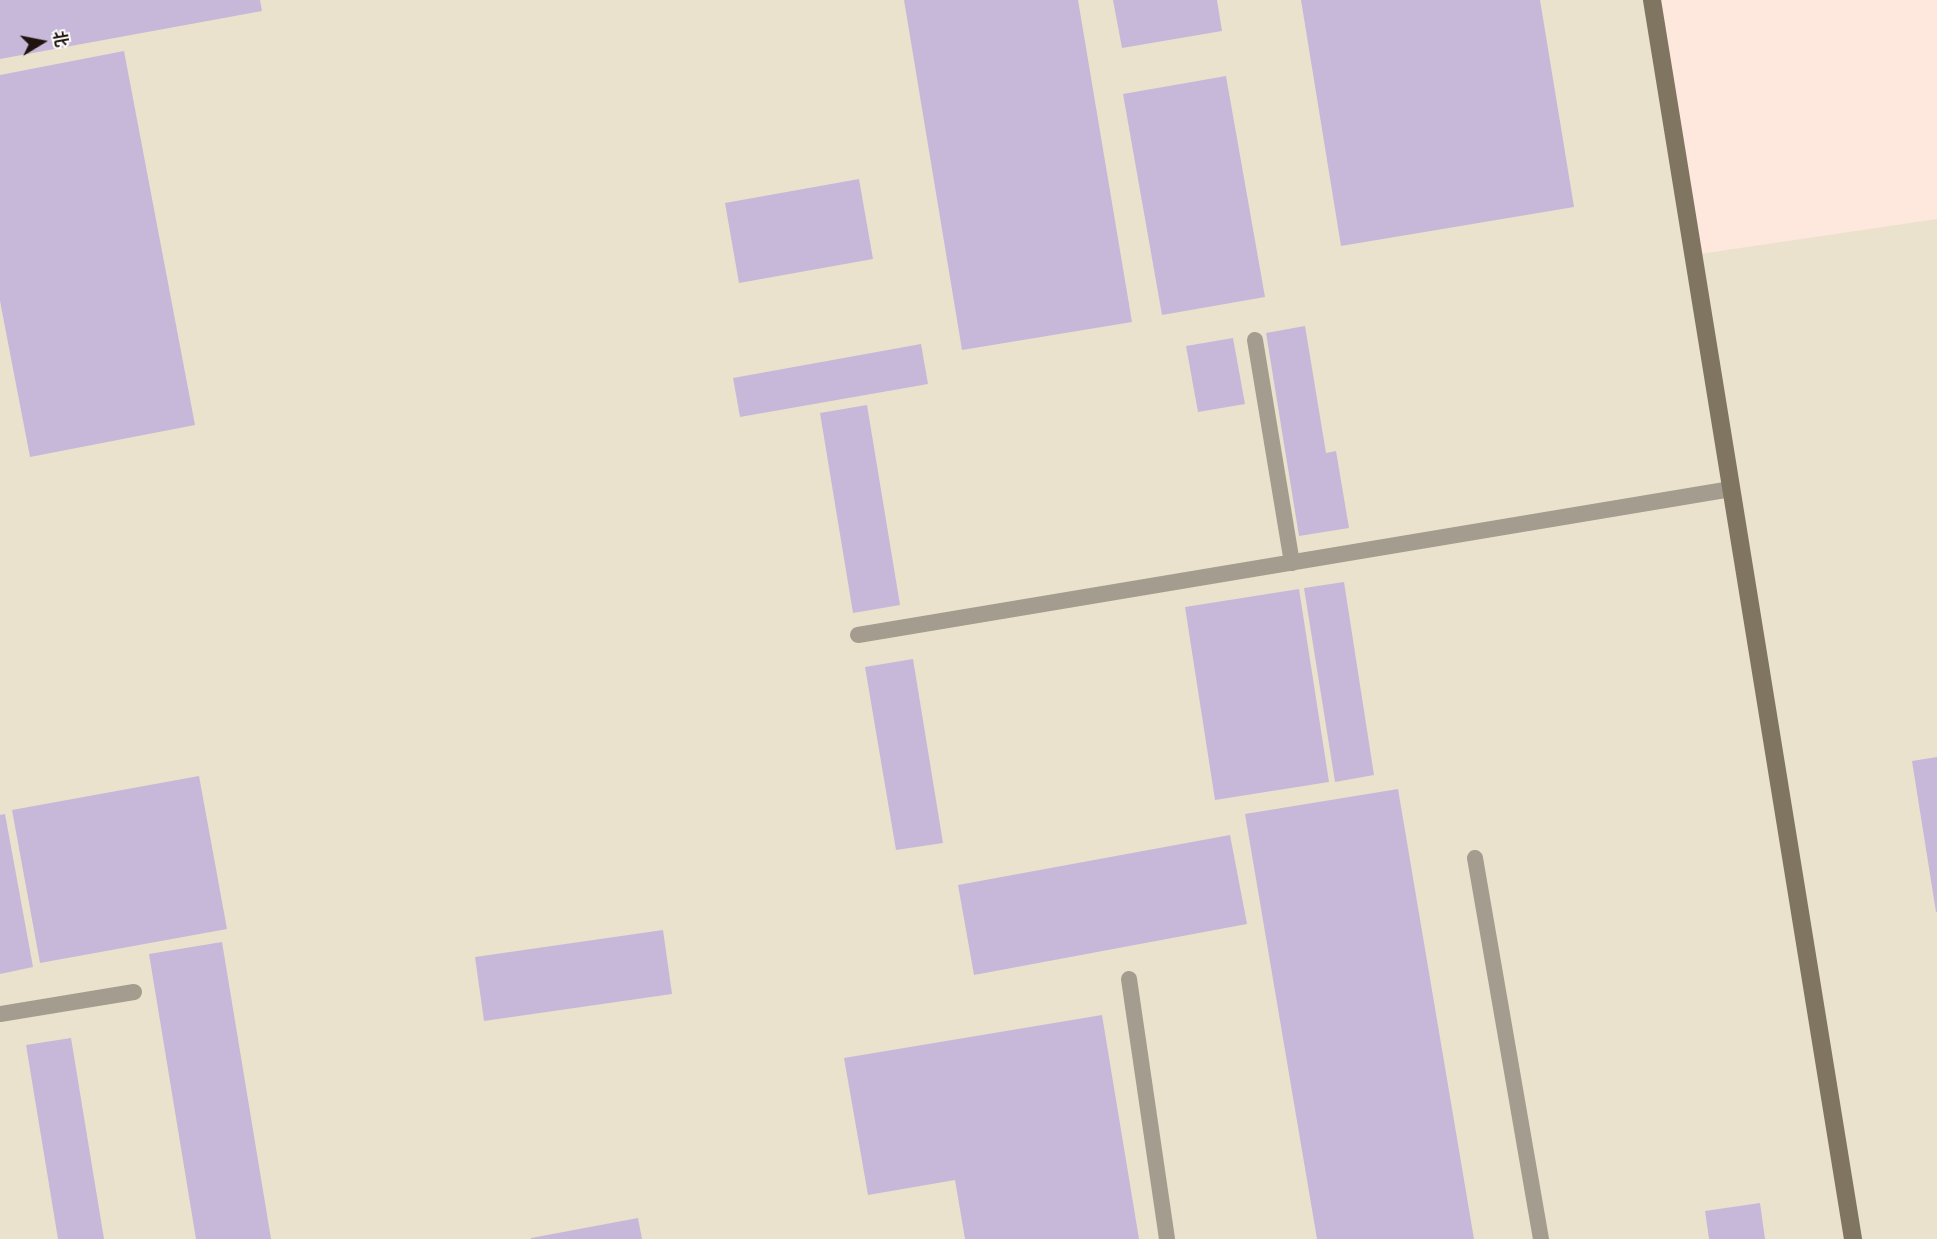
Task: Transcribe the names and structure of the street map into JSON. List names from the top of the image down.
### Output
{
  "north": "right"
}
